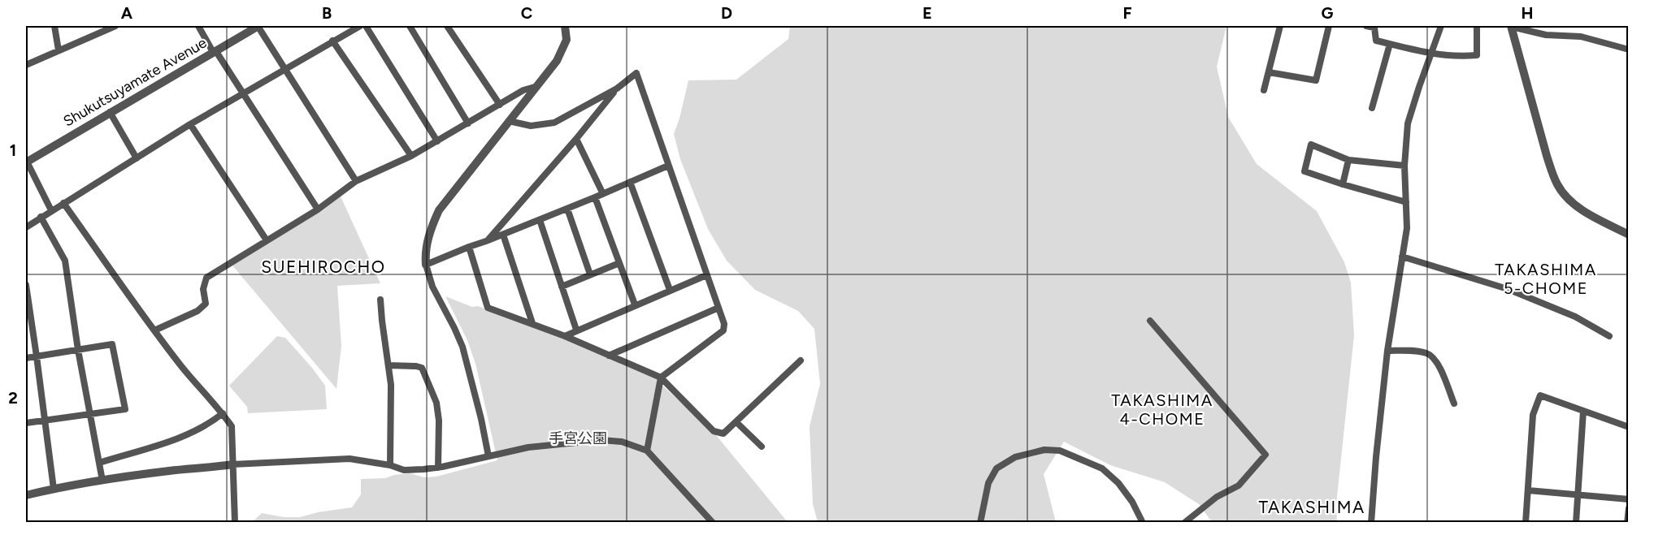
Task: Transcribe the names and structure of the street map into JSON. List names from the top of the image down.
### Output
{
  "streets": {
    "street": ["Shukutsuyamate Avenue"]
  },
  "districts": [
    "SUEHIROCHO",
    "TAKASHIMA 5-CHOME",
    "TAKASHIMA 4-CHOME",
    "TAKASHIMA"
  ],
  "parks": ["手宮公園"],
  "grid": {
    "columns": [
      "A",
      "B",
      "C",
      "D",
      "E",
      "F",
      "G",
      "H"
    ],
    "rows": ["1", "2"]
  }
}
